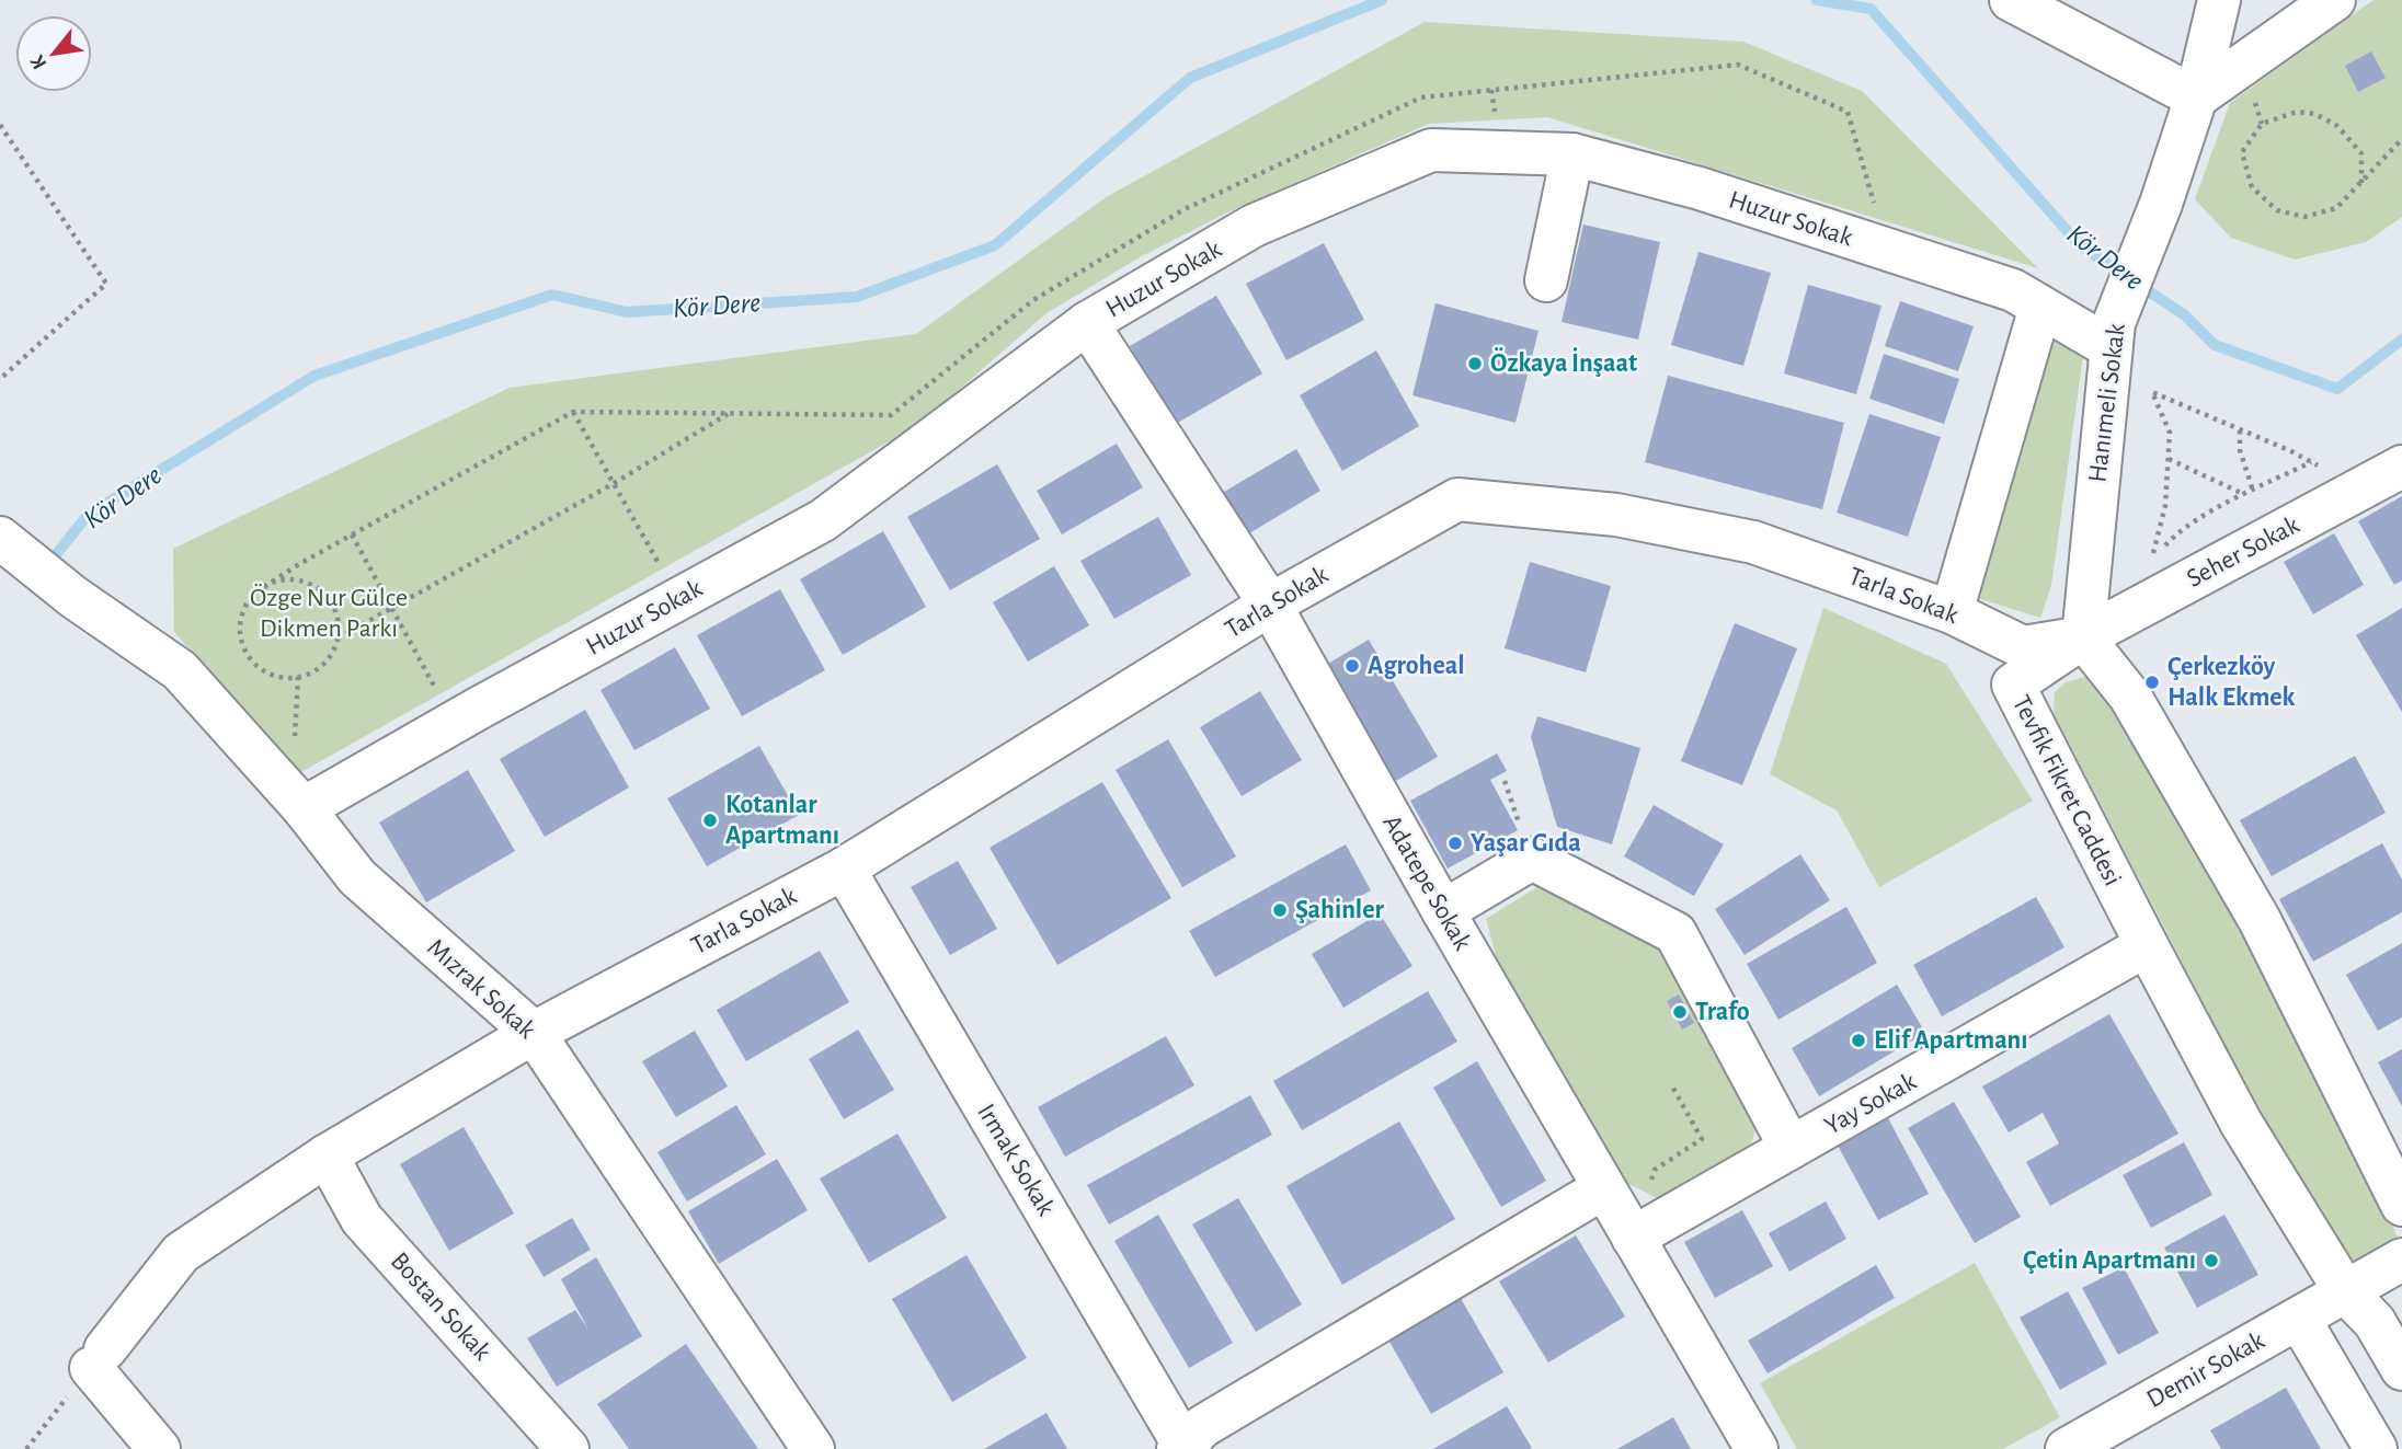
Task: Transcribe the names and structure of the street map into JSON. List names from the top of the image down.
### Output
{
  "streets": {
    "street": [
      "Huzur Sokak",
      "Hanımeli Sokak",
      "Seher Sokak",
      "Tarla Sokak",
      "Tevfik Fikret Caddesi",
      "Adatepe Sokak",
      "Mızrak Sokak",
      "Yay Sokak",
      "Irmak Sokak",
      "Bostan Sokak",
      "Demir Sokak"
    ]
  },
  "crossings": [
    ["Huzur Sokak", "Hanımeli Sokak"],
    ["Huzur Sokak", "Adatepe Sokak"],
    ["Huzur Sokak", "Mızrak Sokak"],
    ["Hanımeli Sokak", "Seher Sokak"],
    ["Hanımeli Sokak", "Tarla Sokak"],
    ["Hanımeli Sokak", "Tevfik Fikret Caddesi"],
    ["Seher Sokak", "Tarla Sokak"],
    ["Seher Sokak", "Tevfik Fikret Caddesi"],
    ["Tarla Sokak", "Tevfik Fikret Caddesi"],
    ["Tarla Sokak", "Adatepe Sokak"],
    ["Tarla Sokak", "Mızrak Sokak"],
    ["Tarla Sokak", "Irmak Sokak"],
    ["Tarla Sokak", "Bostan Sokak"],
    ["Tevfik Fikret Caddesi", "Yay Sokak"],
    ["Tevfik Fikret Caddesi", "Demir Sokak"],
    ["Adatepe Sokak", "Yay Sokak"]
  ],
  "water": ["Kör Dere"],
  "parks": ["Özge Nur Gülce Dikmen Parkı"],
  "places": [
    "Özkaya İnşaat",
    "Agroheal",
    "Çerkezköy Halk Ekmek",
    "Kotanlar Apartmanı",
    "Yaşar Gıda",
    "Şahinler",
    "Trafo",
    "Elif Apartmanı",
    "Çetin Apartmanı"
  ],
  "north": "bottom left"
}
